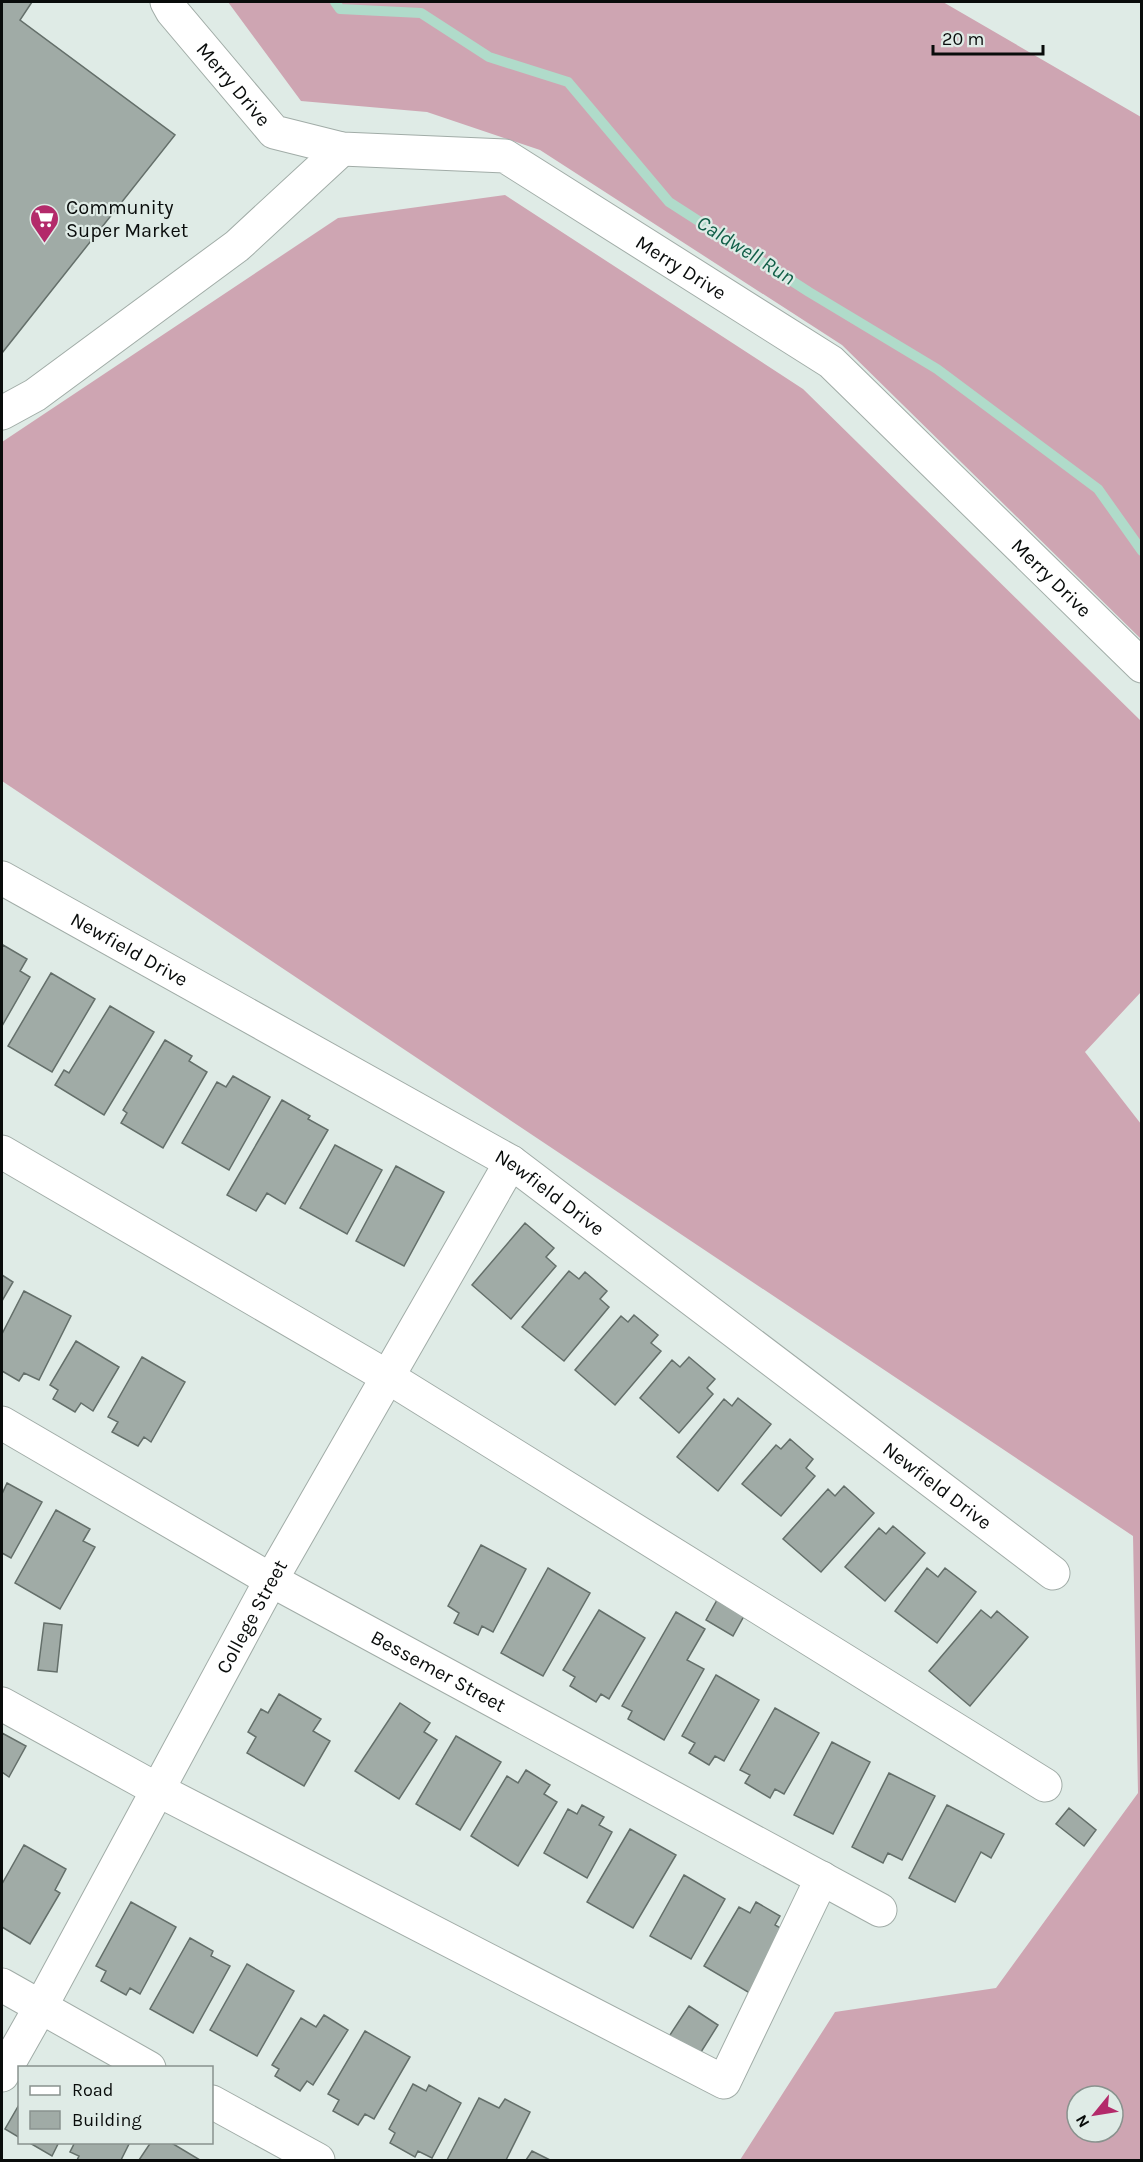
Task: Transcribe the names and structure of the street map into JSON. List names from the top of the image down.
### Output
{
  "streets": {
    "street": [
      "Merry Drive",
      "Newfield Drive",
      "College Street",
      "Bessemer Street"
    ]
  },
  "crossings": [
    ["Newfield Drive", "College Street"],
    ["College Street", "Bessemer Street"]
  ],
  "water": ["Caldwell Run"],
  "places": {
    "supermarket": ["Community Super Market"]
  },
  "legend": ["Road", "Building"],
  "scale_bar": "20 m",
  "north": "bottom left"
}
